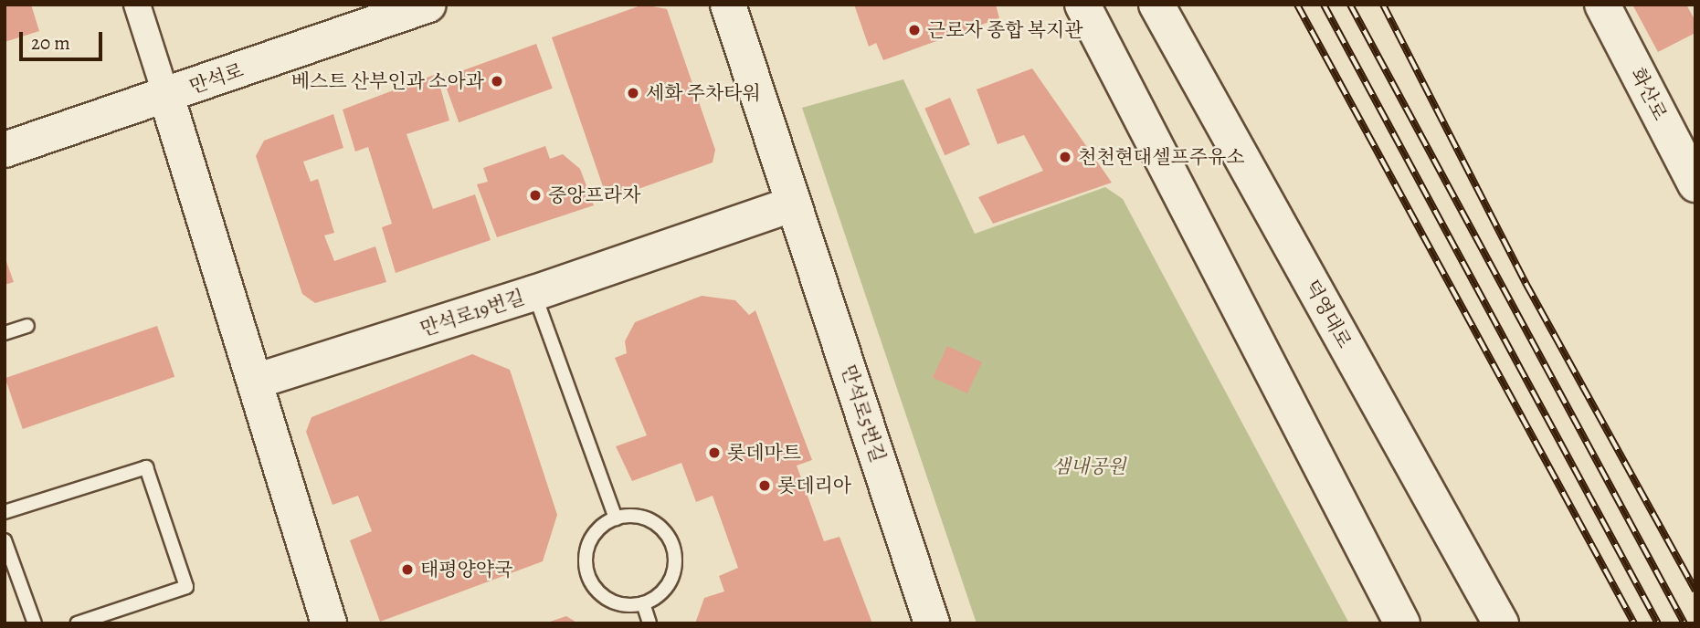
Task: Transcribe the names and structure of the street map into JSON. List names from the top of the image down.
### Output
{
  "streets": {
    "street": [
      "만석로",
      "화산로",
      "만석로19번길",
      "덕영대로",
      "만석로5번길"
    ]
  },
  "parks": ["샘내공원"],
  "places": [
    "근로자 종합 복지관",
    "베스트 산부인과 소아과",
    "세화 주차타워",
    "천천현대셀프주유소",
    "중앙프라자",
    "롯데마트",
    "롯데리아",
    "태평양약국"
  ],
  "scale_bar": "20 m"
}
